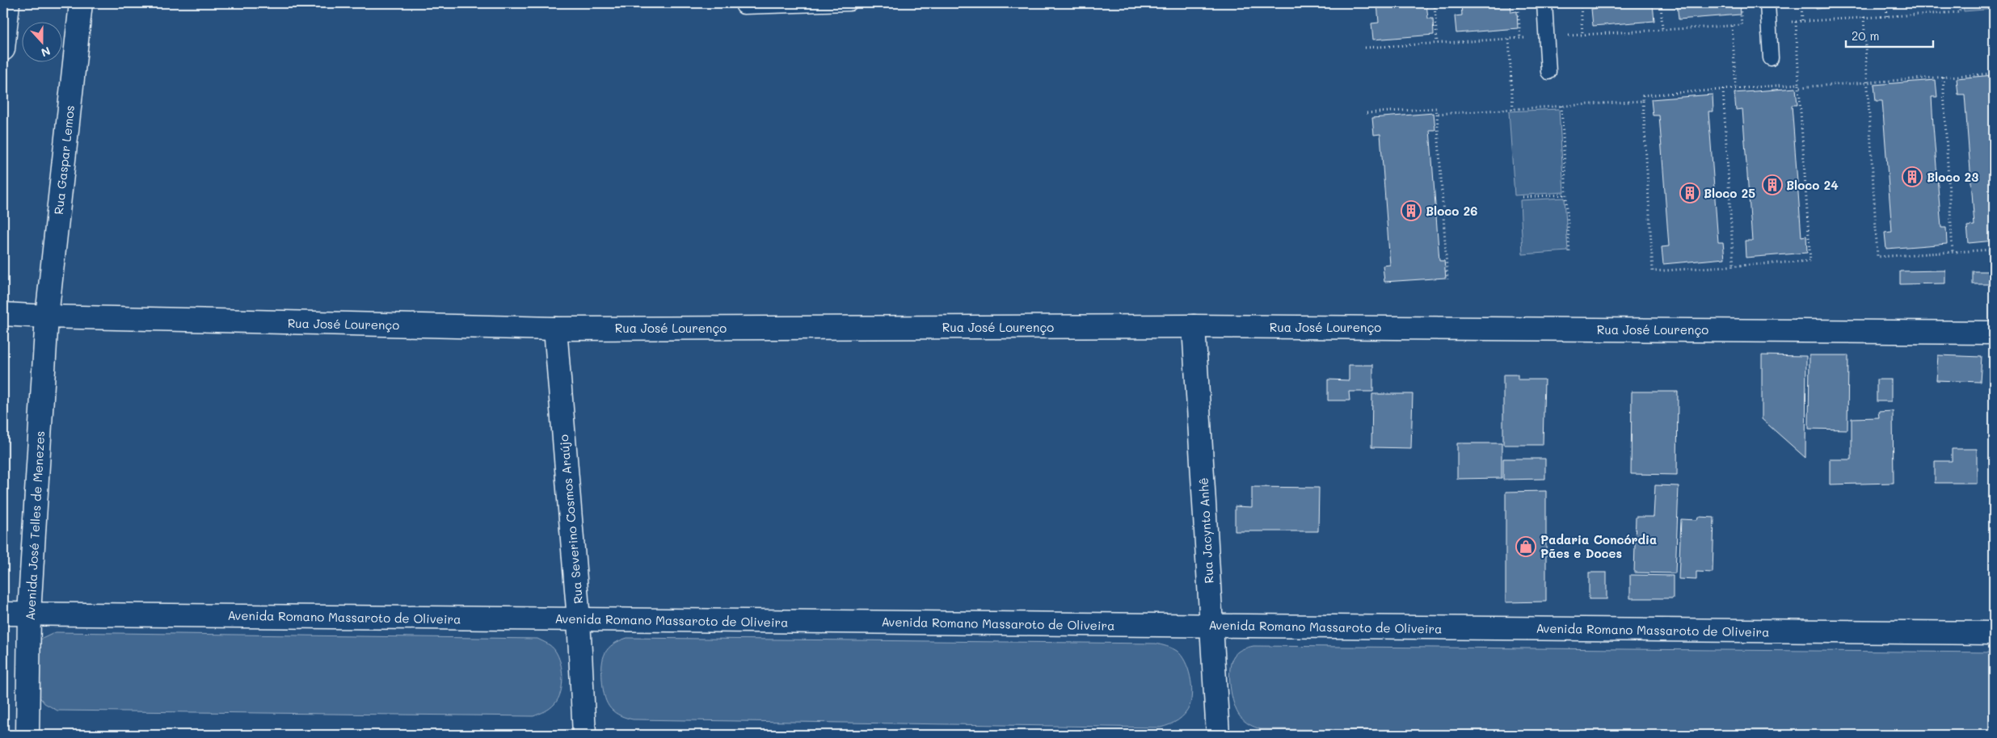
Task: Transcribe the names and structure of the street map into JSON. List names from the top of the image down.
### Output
{
  "streets": {
    "street": [
      "Rua Gaspar Lemos",
      "Rua José Lourenço",
      "Rua Severino Cosmos Araújo",
      "Avenida José Telles de Menezes",
      "Rua Jacynto Anhê",
      "Avenida Romano Massaroto de Oliveira"
    ]
  },
  "crossings": [
    ["Rua Gaspar Lemos", "Rua José Lourenço"],
    ["Rua Gaspar Lemos", "Avenida José Telles de Menezes"],
    ["Rua José Lourenço", "Rua Severino Cosmos Araújo"],
    ["Rua José Lourenço", "Avenida José Telles de Menezes"],
    ["Rua José Lourenço", "Rua Jacynto Anhê"],
    ["Rua Severino Cosmos Araújo", "Avenida Romano Massaroto de Oliveira"],
    ["Avenida José Telles de Menezes", "Avenida Romano Massaroto de Oliveira"],
    ["Rua Jacynto Anhê", "Avenida Romano Massaroto de Oliveira"]
  ],
  "places": {
    "building": [
      "Bloco 23",
      "Bloco 24",
      "Bloco 25",
      "Bloco 26"
    ],
    "shop": ["Padaria Concórdia Pães e Doces"]
  },
  "scale_bar": "20 m",
  "north": "bottom"
}
